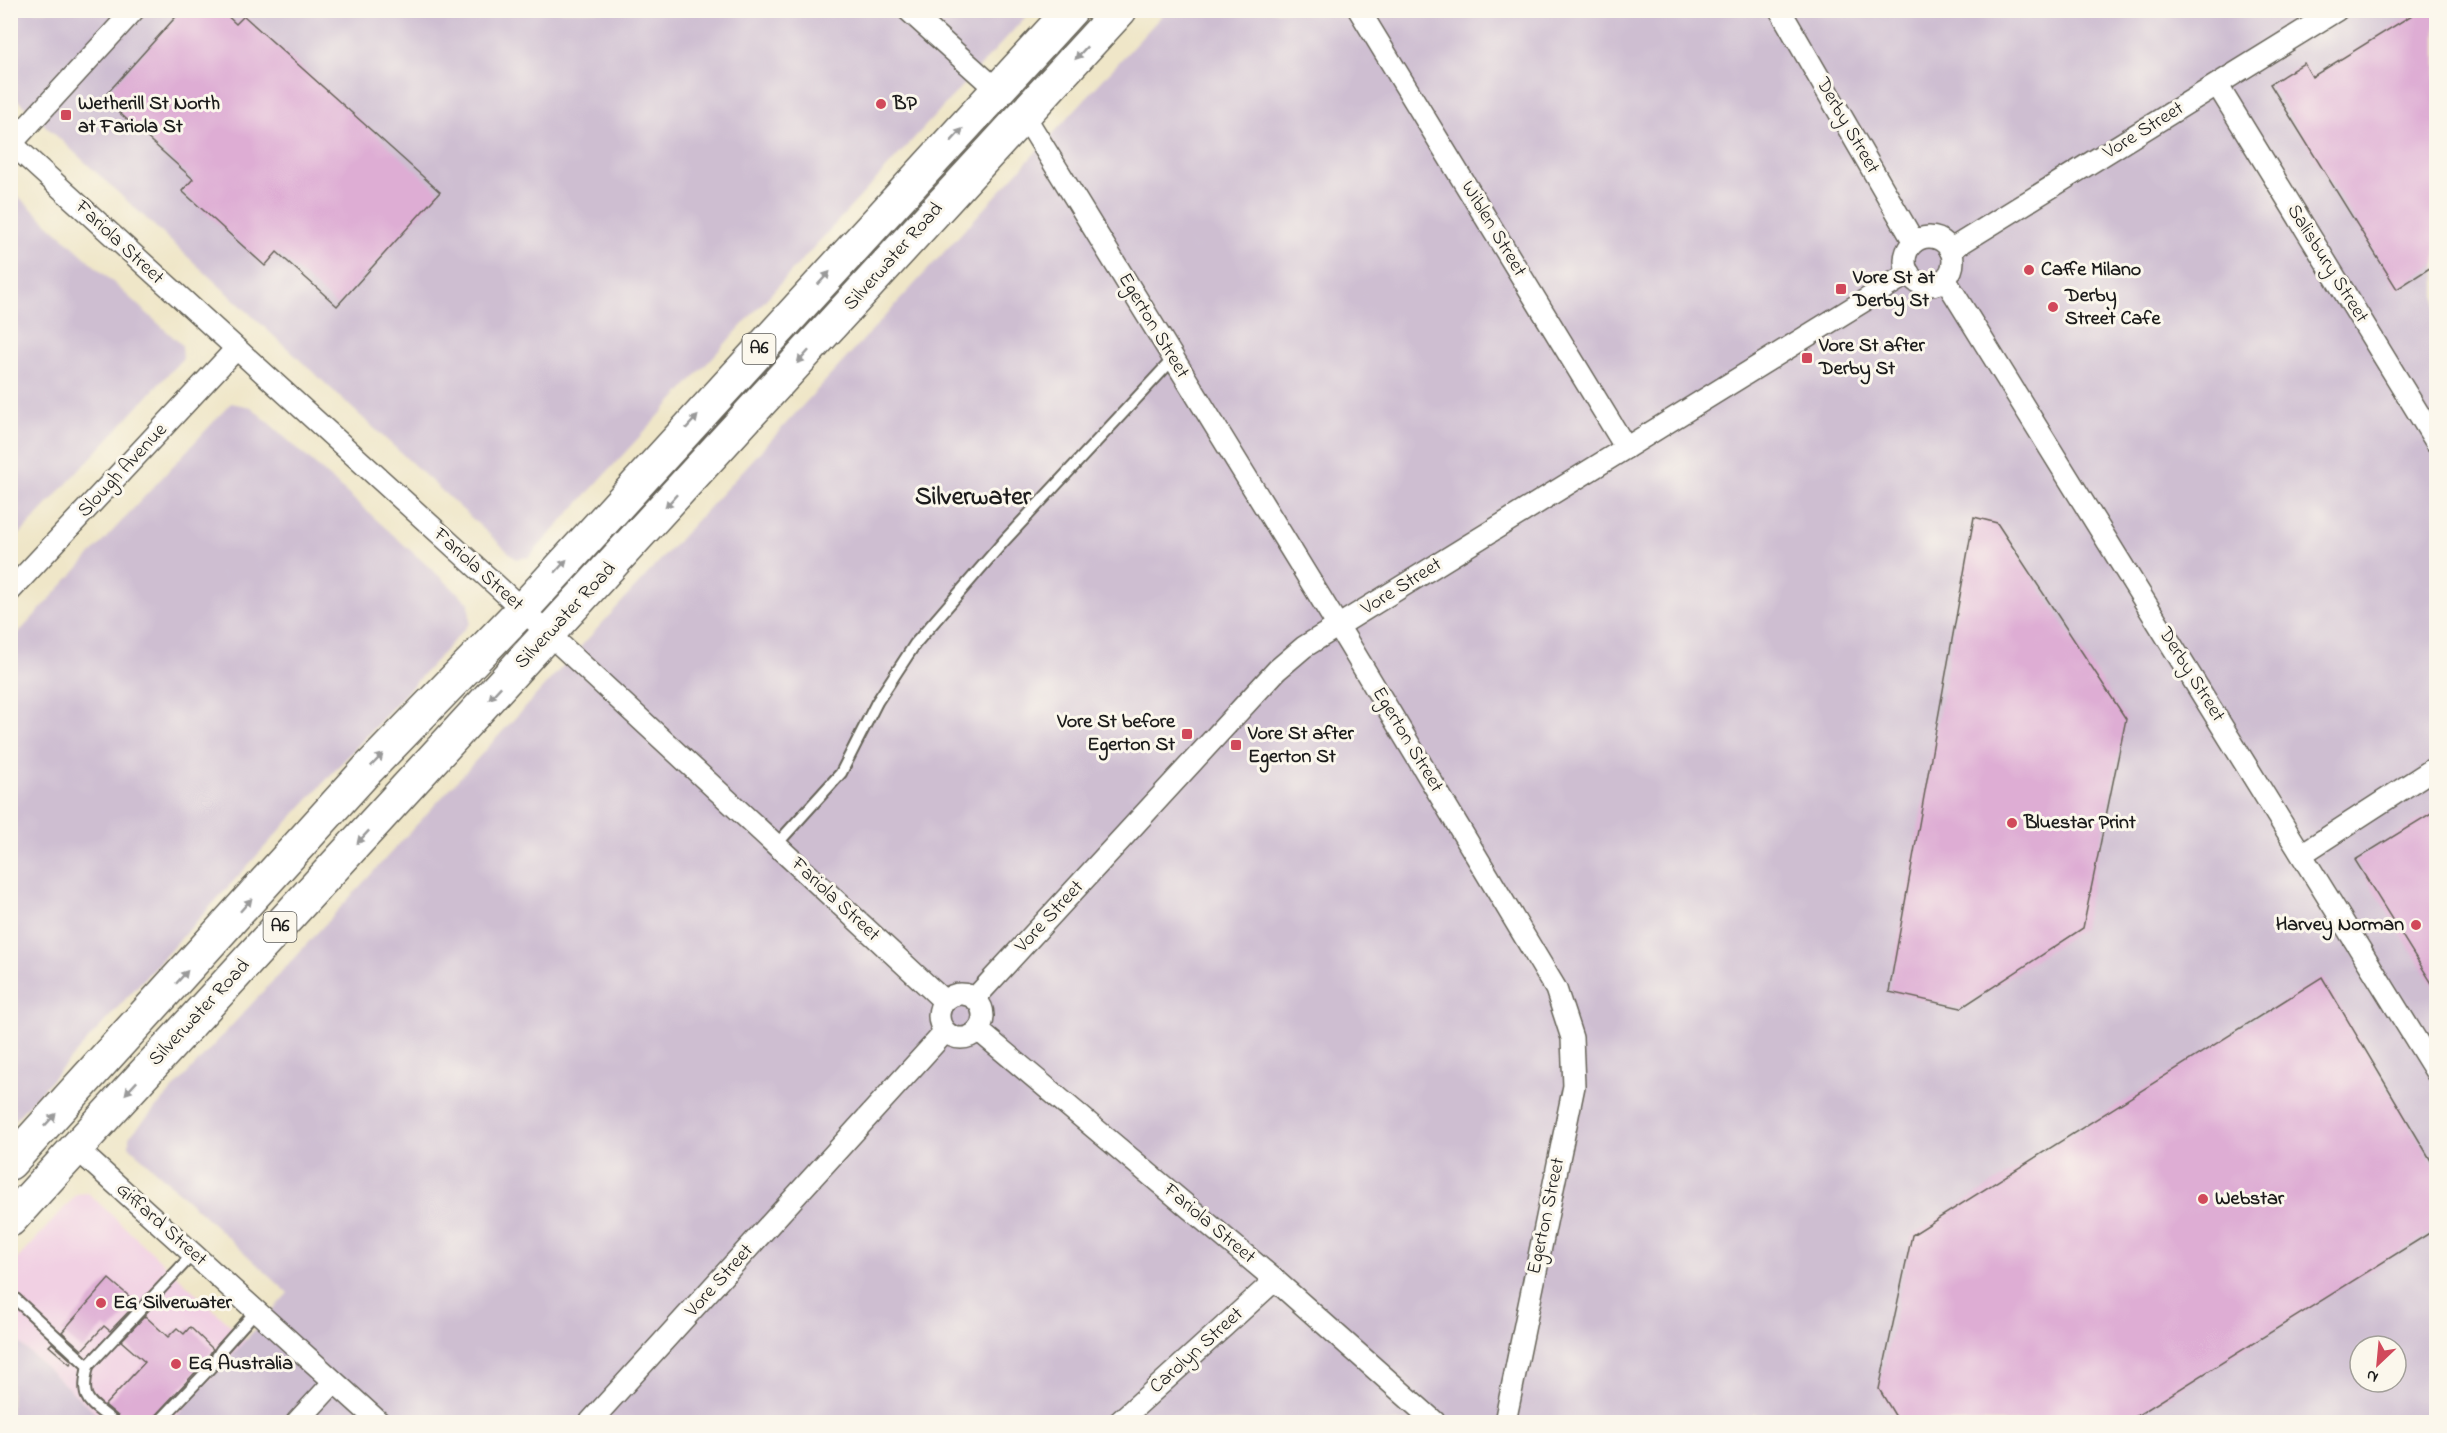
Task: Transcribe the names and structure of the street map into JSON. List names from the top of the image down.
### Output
{
  "streets": {
    "highway": ["Silverwater Road", "A6"],
    "street": [
      "Derby Street",
      "Vore Street",
      "Wiblen Street",
      "Fariola Street",
      "Salisbury Street",
      "Egerton Street",
      "Slough Avenue",
      "Giffard Street",
      "Carolyn Street"
    ]
  },
  "crossings": [
    ["Derby Street", "Vore Street"],
    ["Vore Street", "Wiblen Street"],
    ["Vore Street", "Fariola Street"],
    ["Vore Street", "Salisbury Street"],
    ["Vore Street", "Egerton Street"],
    ["Fariola Street", "Silverwater Road"],
    ["Fariola Street", "Slough Avenue"],
    ["Fariola Street", "Carolyn Street"],
    ["Silverwater Road", "Egerton Street"],
    ["Silverwater Road", "Giffard Street"]
  ],
  "districts": ["Silverwater"],
  "places": {
    "other": [
      "BP",
      "Caffe Milano",
      "Derby Street Cafe",
      "Bluestar Print",
      "Harvey Norman",
      "Webstar",
      "EG Silverwater",
      "EG Australia"
    ],
    "transit": [
      "Wetherill St North at Fariola St",
      "Vore St at Derby St",
      "Vore St after Derby St",
      "Vore St before Egerton St",
      "Vore St after Egerton St"
    ]
  },
  "north": "bottom left"
}
